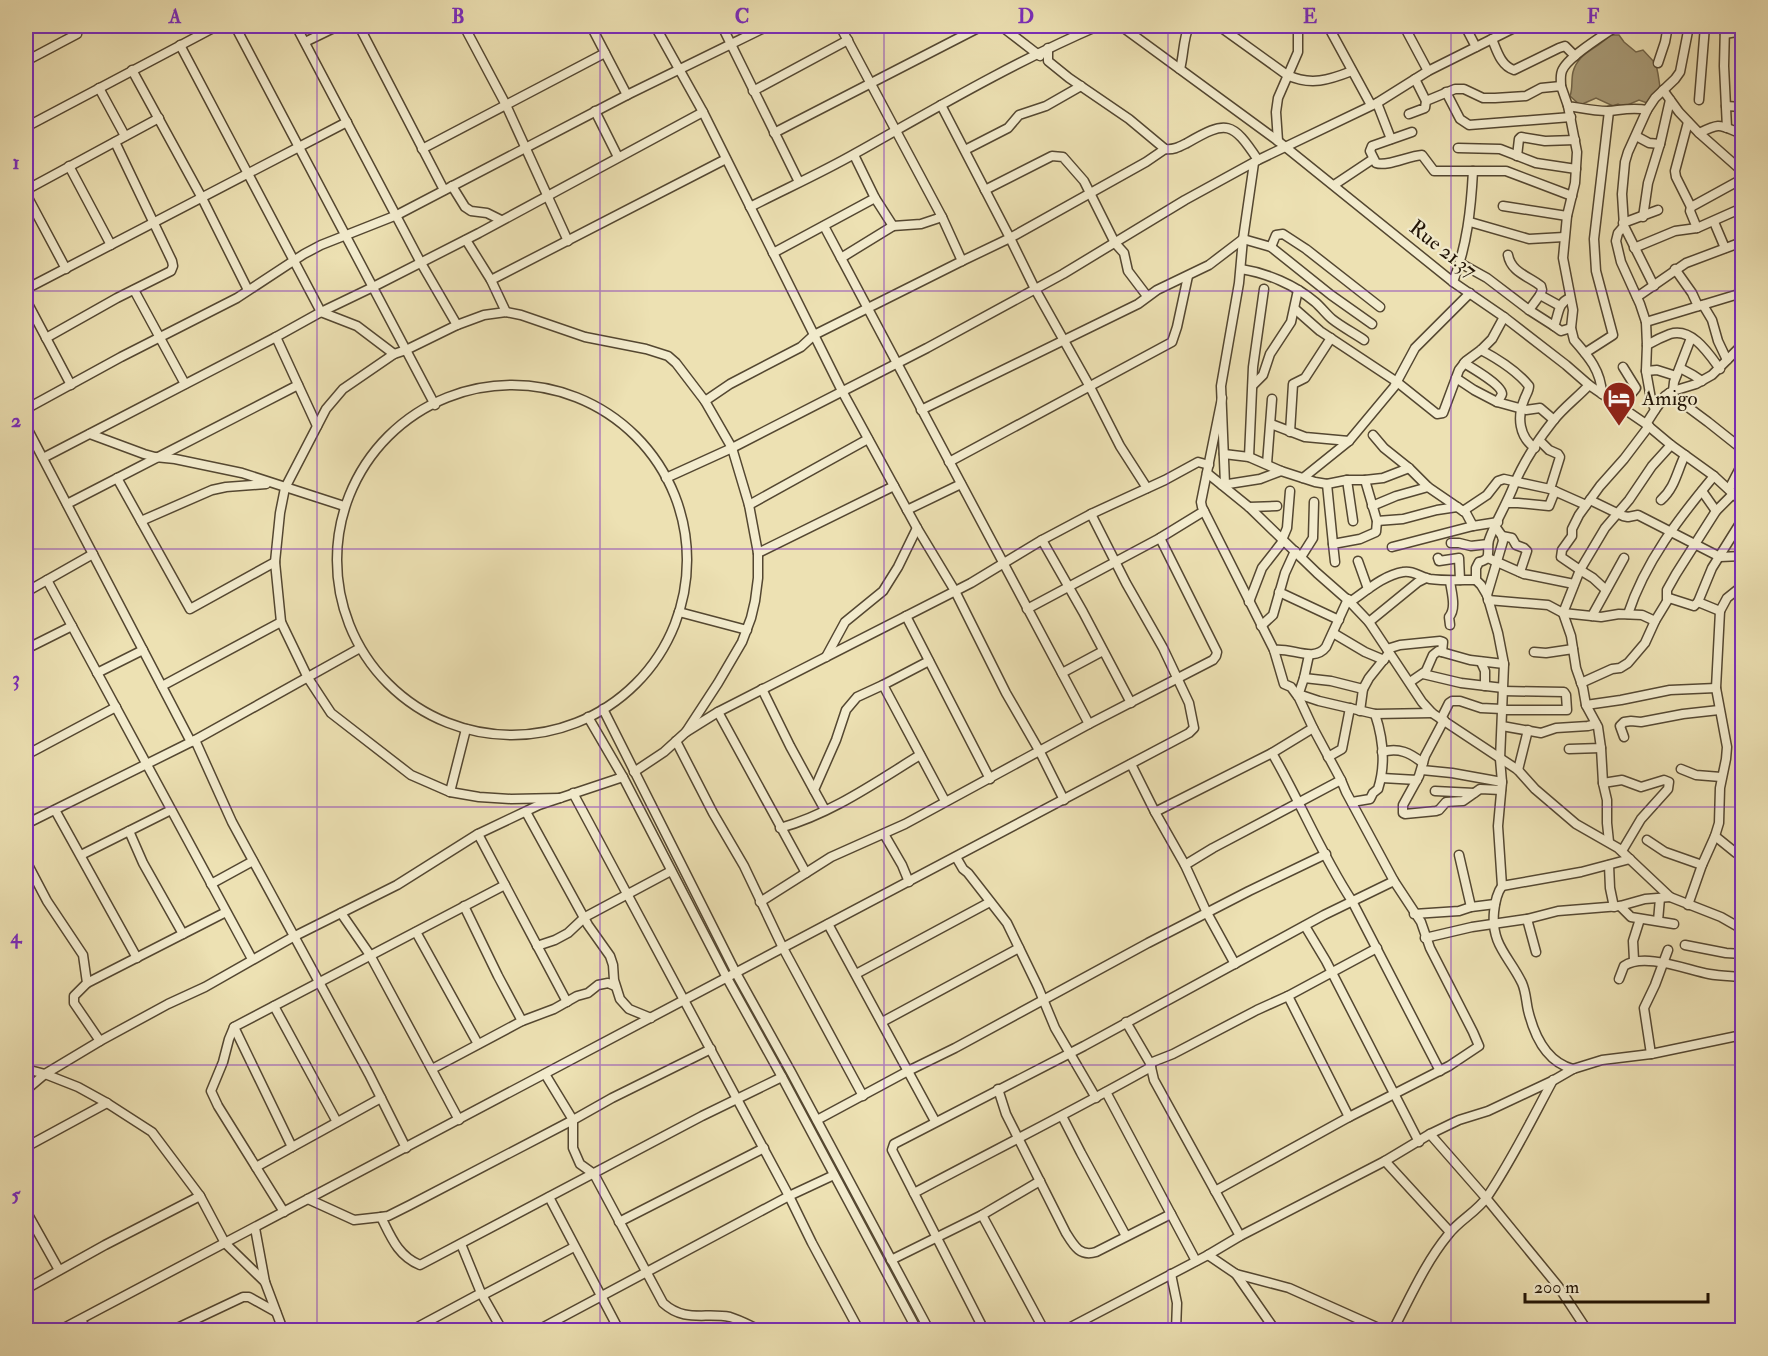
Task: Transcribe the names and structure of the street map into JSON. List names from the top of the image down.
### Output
{
  "streets": {
    "street": ["Rue 21.37"]
  },
  "places": {
    "hotel": ["Amigo"]
  },
  "scale_bar": "200 m",
  "grid": {
    "columns": [
      "A",
      "B",
      "C",
      "D",
      "E",
      "F"
    ],
    "rows": [
      "1",
      "2",
      "3",
      "4",
      "5"
    ]
  }
}
